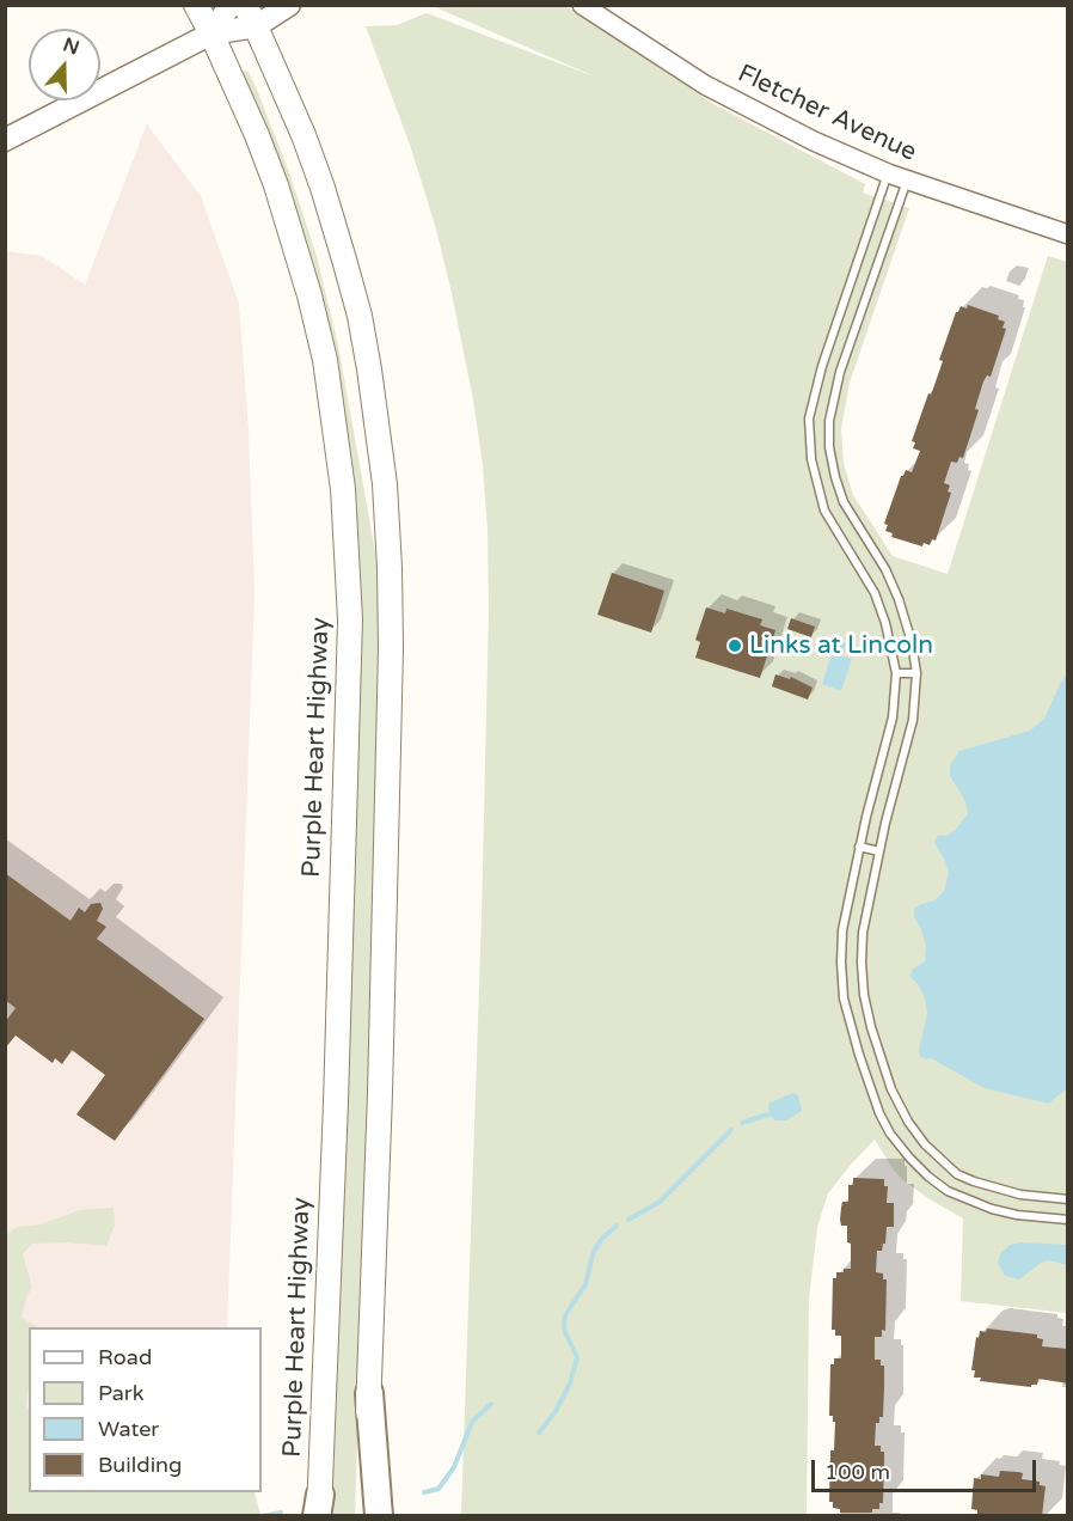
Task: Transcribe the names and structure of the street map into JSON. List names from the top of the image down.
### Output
{
  "streets": {
    "main road": ["Purple Heart Highway"],
    "street": ["Fletcher Avenue"]
  },
  "places": ["Links at Lincoln"],
  "legend": [
    "Road",
    "Park",
    "Water",
    "Building"
  ],
  "scale_bar": "100 m",
  "north": "top"
}
